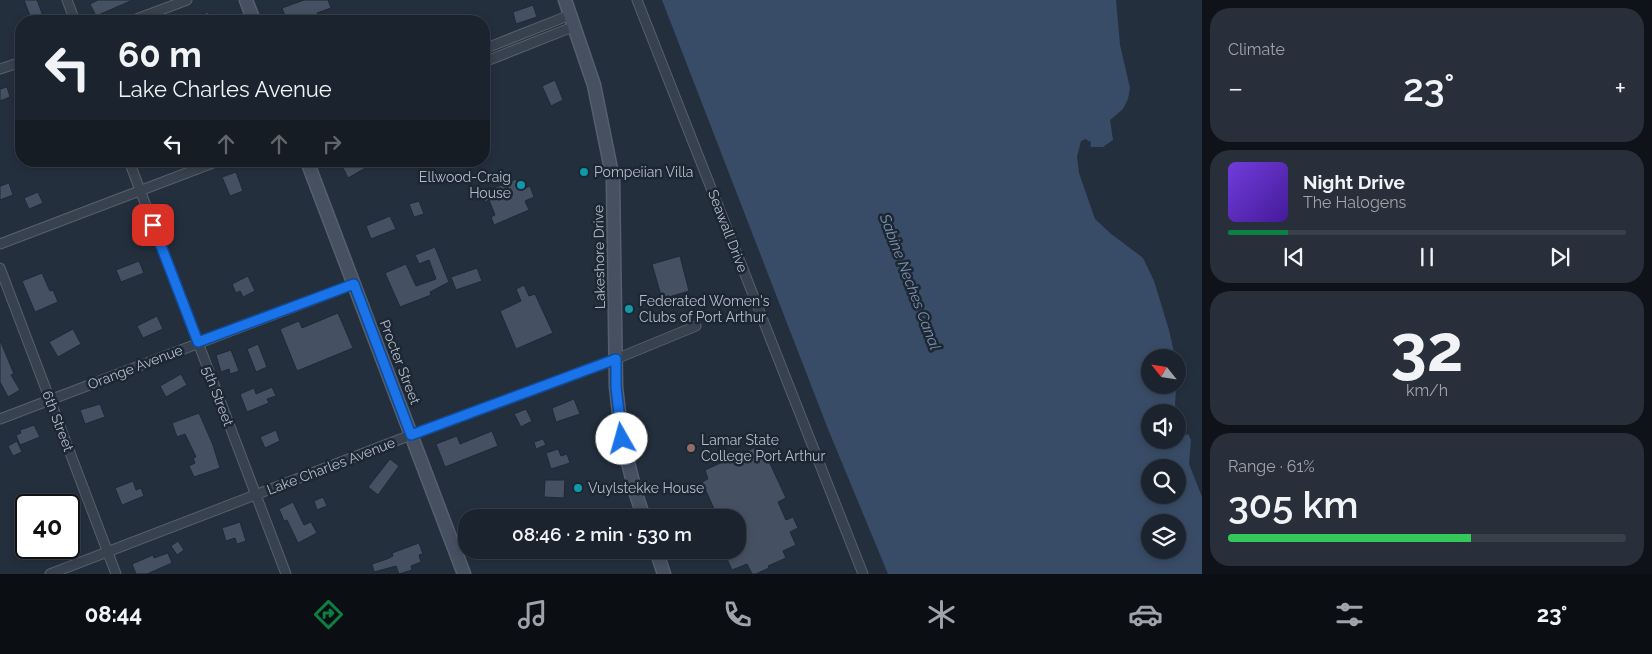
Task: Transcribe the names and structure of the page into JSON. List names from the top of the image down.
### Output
{
  "streets": {
    "street": [
      "Seawall Drive",
      "Lakeshore Drive",
      "Procter Street",
      "Orange Avenue",
      "5th Street",
      "6th Street",
      "Lake Charles Avenue"
    ]
  },
  "crossings": [
    ["Lakeshore Drive", "Lake Charles Avenue"],
    ["Procter Street", "Orange Avenue"],
    ["Procter Street", "Lake Charles Avenue"],
    ["Orange Avenue", "5th Street"],
    ["Orange Avenue", "6th Street"],
    ["5th Street", "Lake Charles Avenue"],
    ["6th Street", "Lake Charles Avenue"]
  ],
  "water": ["Sabine Neches Canal"],
  "places": [
    "Pompeiian Villa",
    "Ellwood-Craig House",
    "Federated Women's Clubs of Port Arthur",
    "Lamar State College Port Arthur",
    "Vuylstekke House"
  ],
  "north": "top left",
  "page": {
    "tile": [
      "Climate",
      ["32", "km/h"],
      ["Range · 61%", "305 km"]
    ],
    "turn": ["60 m", "Lake Charles Avenue"],
    "heat": ["−", "23°", "+"],
    "song": ["Night Drive", "The Halogens"],
    "limit": "40",
    "trip": "08:46 · 2 min · 530 m",
    "tabs": ["08:44", "23°"]
  }
}
